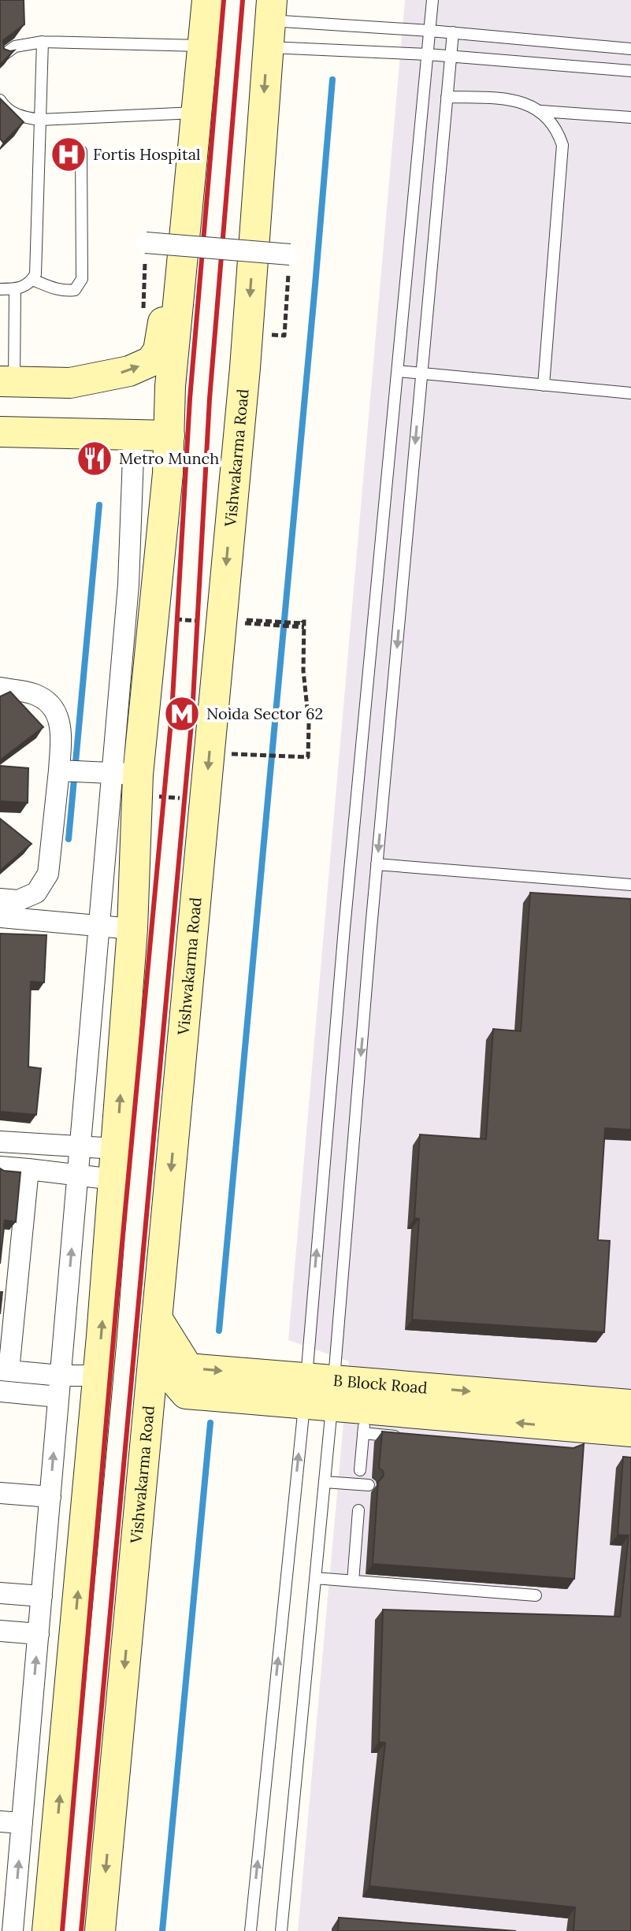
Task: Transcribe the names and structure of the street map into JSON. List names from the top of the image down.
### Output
{
  "streets": {
    "main road": ["Vishwakarma Road", "B Block Road"]
  },
  "crossings": [
    ["Vishwakarma Road", "B Block Road"]
  ],
  "places": {
    "hospital": ["Fortis Hospital"],
    "restaurant": ["Metro Munch"],
    "metro station": ["Noida Sector 62"]
  }
}
